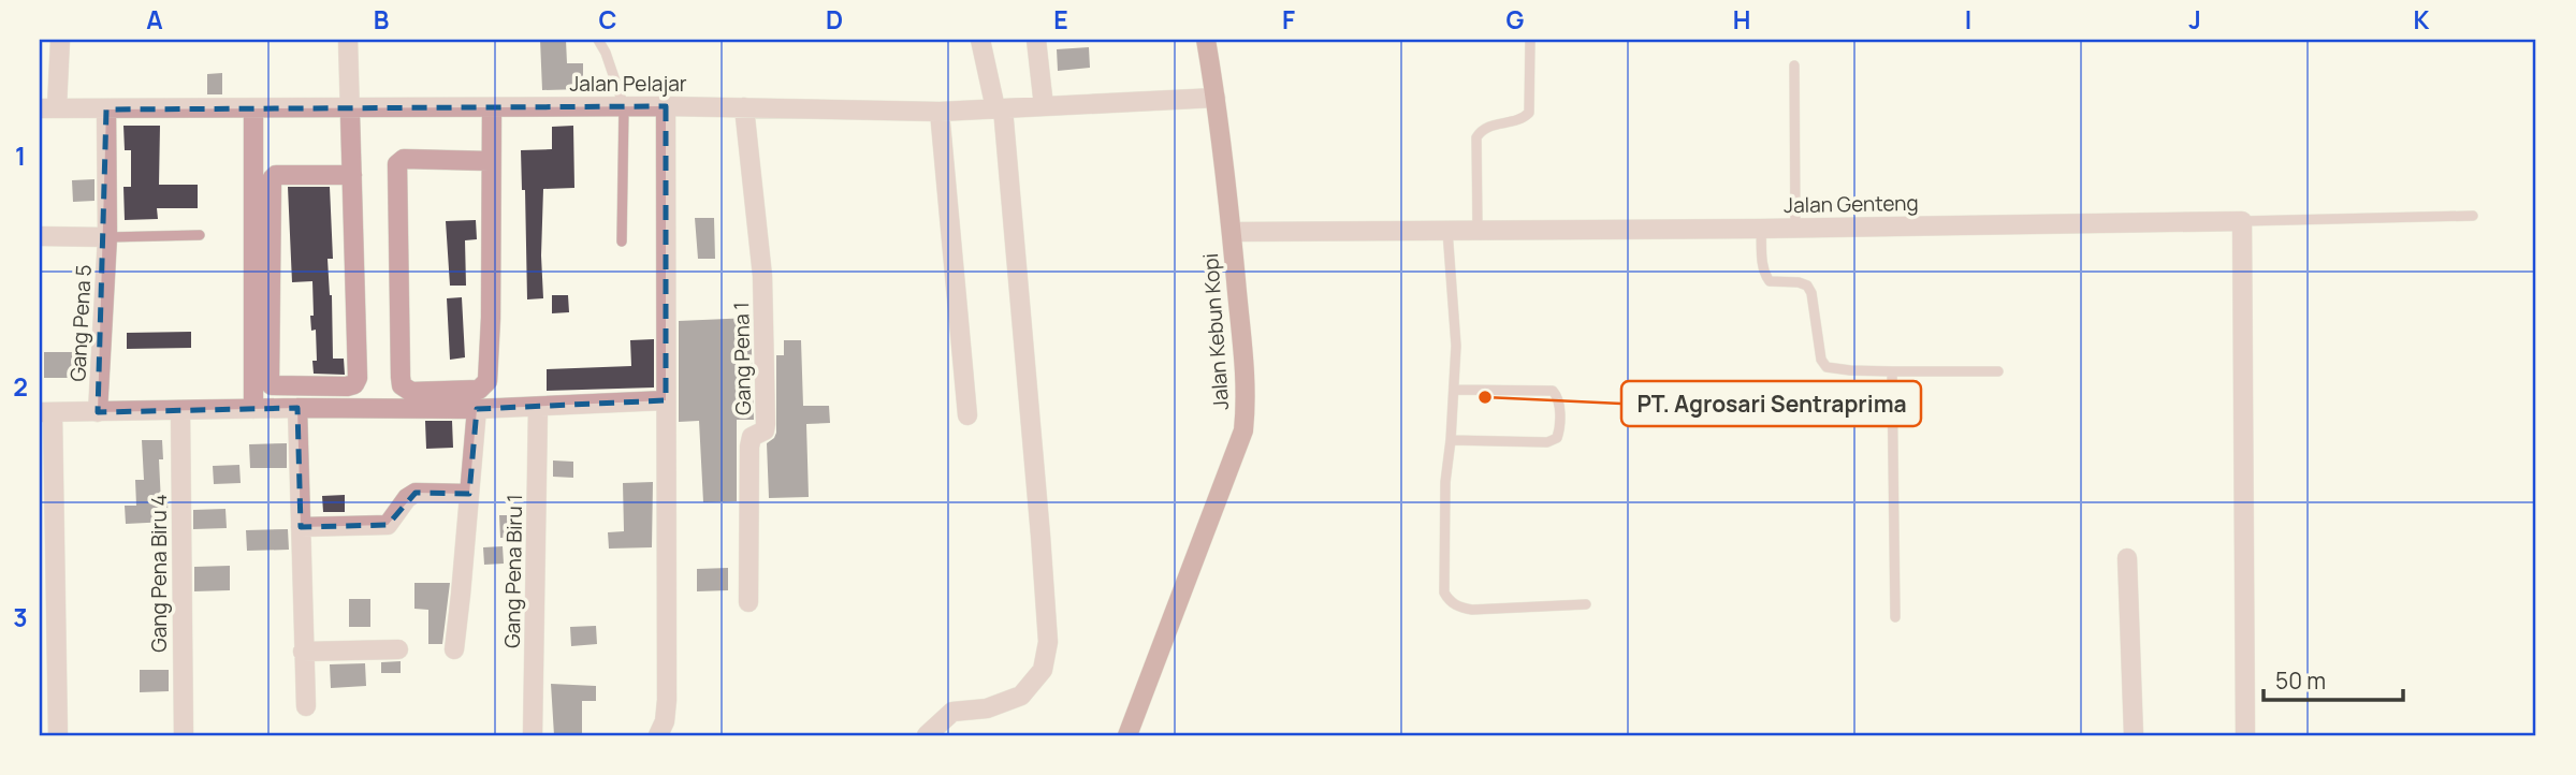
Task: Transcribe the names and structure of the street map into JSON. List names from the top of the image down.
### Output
{
  "streets": {
    "main road": ["Jalan Kebun Kopi"],
    "street": [
      "Jalan Pelajar",
      "Jalan Genteng",
      "Gang Pena 5",
      "Gang Pena 1",
      "Gang Pena Biru 1",
      "Gang Pena Biru 4"
    ]
  },
  "crossings": [
    ["Jalan Pelajar", "Gang Pena 5"],
    ["Jalan Pelajar", "Jalan Kebun Kopi"],
    ["Jalan Pelajar", "Gang Pena 1"],
    ["Jalan Genteng", "Jalan Kebun Kopi"]
  ],
  "places": ["PT. Agrosari Sentraprima"],
  "scale_bar": "50 m",
  "grid": {
    "columns": [
      "A",
      "B",
      "C",
      "D",
      "E",
      "F",
      "G",
      "H",
      "I",
      "J",
      "K"
    ],
    "rows": ["1", "2", "3"]
  }
}
